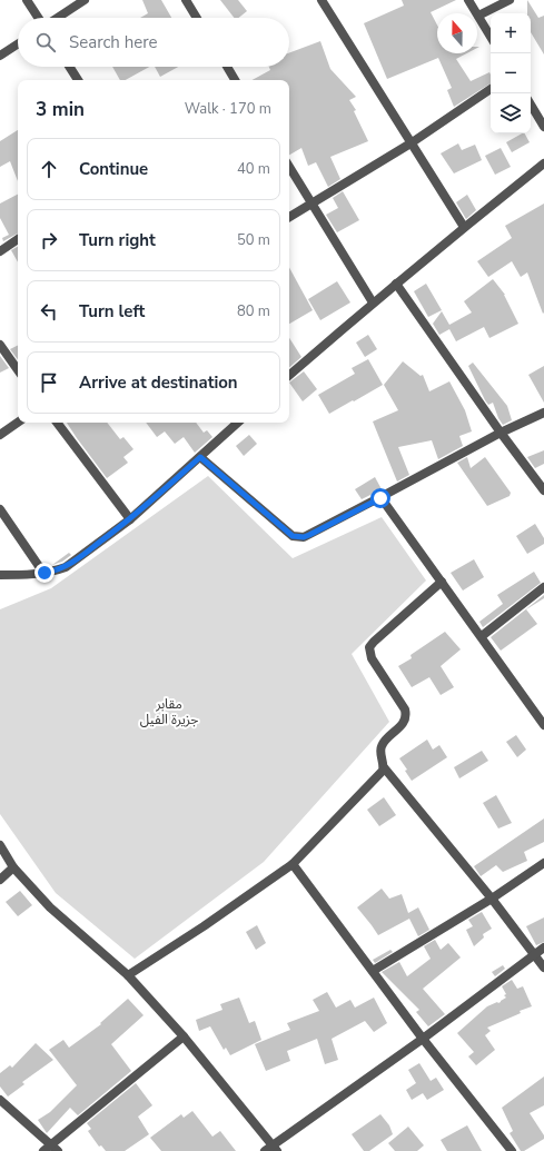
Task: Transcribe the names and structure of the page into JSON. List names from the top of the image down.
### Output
{
  "parks": ["مقابر جزيرة الفيل"],
  "north": "top",
  "page": {
    "map_buttons": ["+", "−"],
    "search": "Search here",
    "heading": ["3 min", "Walk · 170 m"],
    "list": [
      ["Continue", "40 m"],
      ["Turn right", "50 m"],
      ["Turn left", "80 m"],
      "Arrive at destination"
    ]
  }
}
